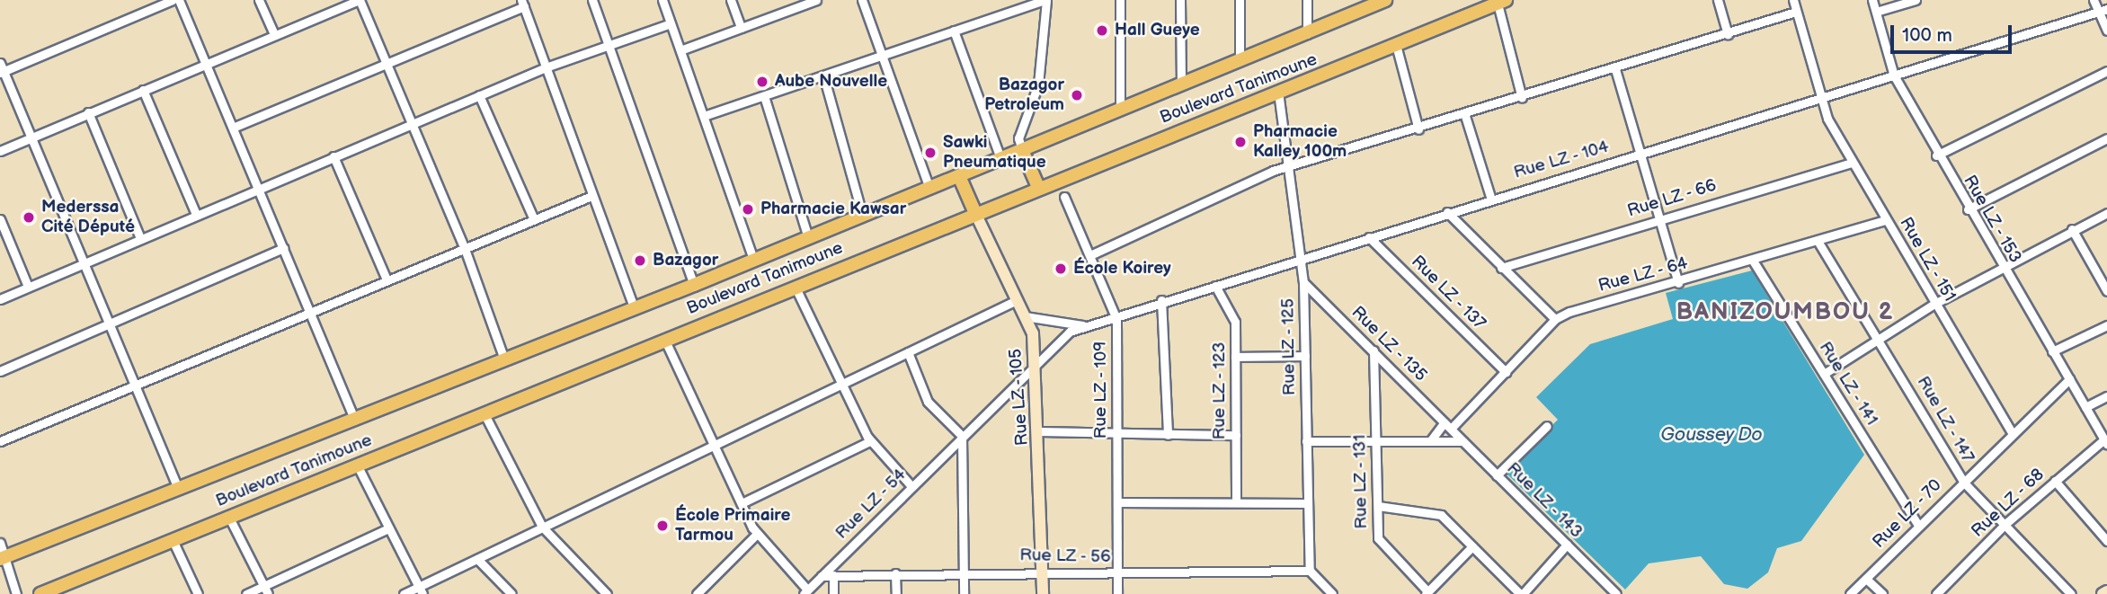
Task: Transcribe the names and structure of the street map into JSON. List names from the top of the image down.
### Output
{
  "streets": {
    "main road": ["Boulevard Tanimoune", "Rue LZ - 105"],
    "street": [
      "Rue LZ - 104",
      "Rue LZ - 66",
      "Rue LZ - 153",
      "Rue LZ - 151",
      "Rue LZ - 64",
      "Rue LZ - 137",
      "Rue LZ - 135",
      "Rue LZ - 125",
      "Rue LZ - 141",
      "Rue LZ - 109",
      "Rue LZ - 123",
      "Rue LZ - 147",
      "Rue LZ - 131",
      "Rue LZ - 143",
      "Rue LZ - 68",
      "Rue LZ - 54",
      "Rue LZ - 70",
      "Rue LZ - 56"
    ]
  },
  "crossings": [
    ["Boulevard Tanimoune", "Rue LZ - 125"],
    ["Boulevard Tanimoune", "Rue LZ - 105"],
    ["Rue LZ - 104", "Rue LZ - 153"],
    ["Rue LZ - 104", "Rue LZ - 151"],
    ["Rue LZ - 104", "Rue LZ - 137"],
    ["Rue LZ - 104", "Rue LZ - 125"],
    ["Rue LZ - 104", "Rue LZ - 109"],
    ["Rue LZ - 104", "Rue LZ - 123"],
    ["Rue LZ - 104", "Rue LZ - 105"],
    ["Rue LZ - 104", "Rue LZ - 54"],
    ["Rue LZ - 66", "Rue LZ - 151"],
    ["Rue LZ - 153", "Rue LZ - 68"],
    ["Rue LZ - 153", "Rue LZ - 70"],
    ["Rue LZ - 151", "Rue LZ - 64"],
    ["Rue LZ - 151", "Rue LZ - 70"],
    ["Rue LZ - 64", "Rue LZ - 141"],
    ["Rue LZ - 64", "Rue LZ - 147"],
    ["Rue LZ - 135", "Rue LZ - 125"],
    ["Rue LZ - 135", "Rue LZ - 131"],
    ["Rue LZ - 135", "Rue LZ - 143"],
    ["Rue LZ - 125", "Rue LZ - 56"],
    ["Rue LZ - 141", "Rue LZ - 70"],
    ["Rue LZ - 109", "Rue LZ - 56"],
    ["Rue LZ - 105", "Rue LZ - 54"],
    ["Rue LZ - 105", "Rue LZ - 56"],
    ["Rue LZ - 147", "Rue LZ - 68"],
    ["Rue LZ - 147", "Rue LZ - 70"],
    ["Rue LZ - 54", "Rue LZ - 56"]
  ],
  "districts": ["BANIZOUMBOU 2"],
  "water": ["Goussey Do"],
  "places": [
    "Hall Gueye",
    "Aube Nouvelle",
    "Bazagor Petroleum",
    "Pharmacie Kalley 100m",
    "Sawki Pneumatique",
    "Pharmacie Kawsar",
    "Mederssa Cité Député",
    "Bazagor",
    "École Koirey",
    "École Primaire Tarmou"
  ],
  "scale_bar": "100 m"
}
